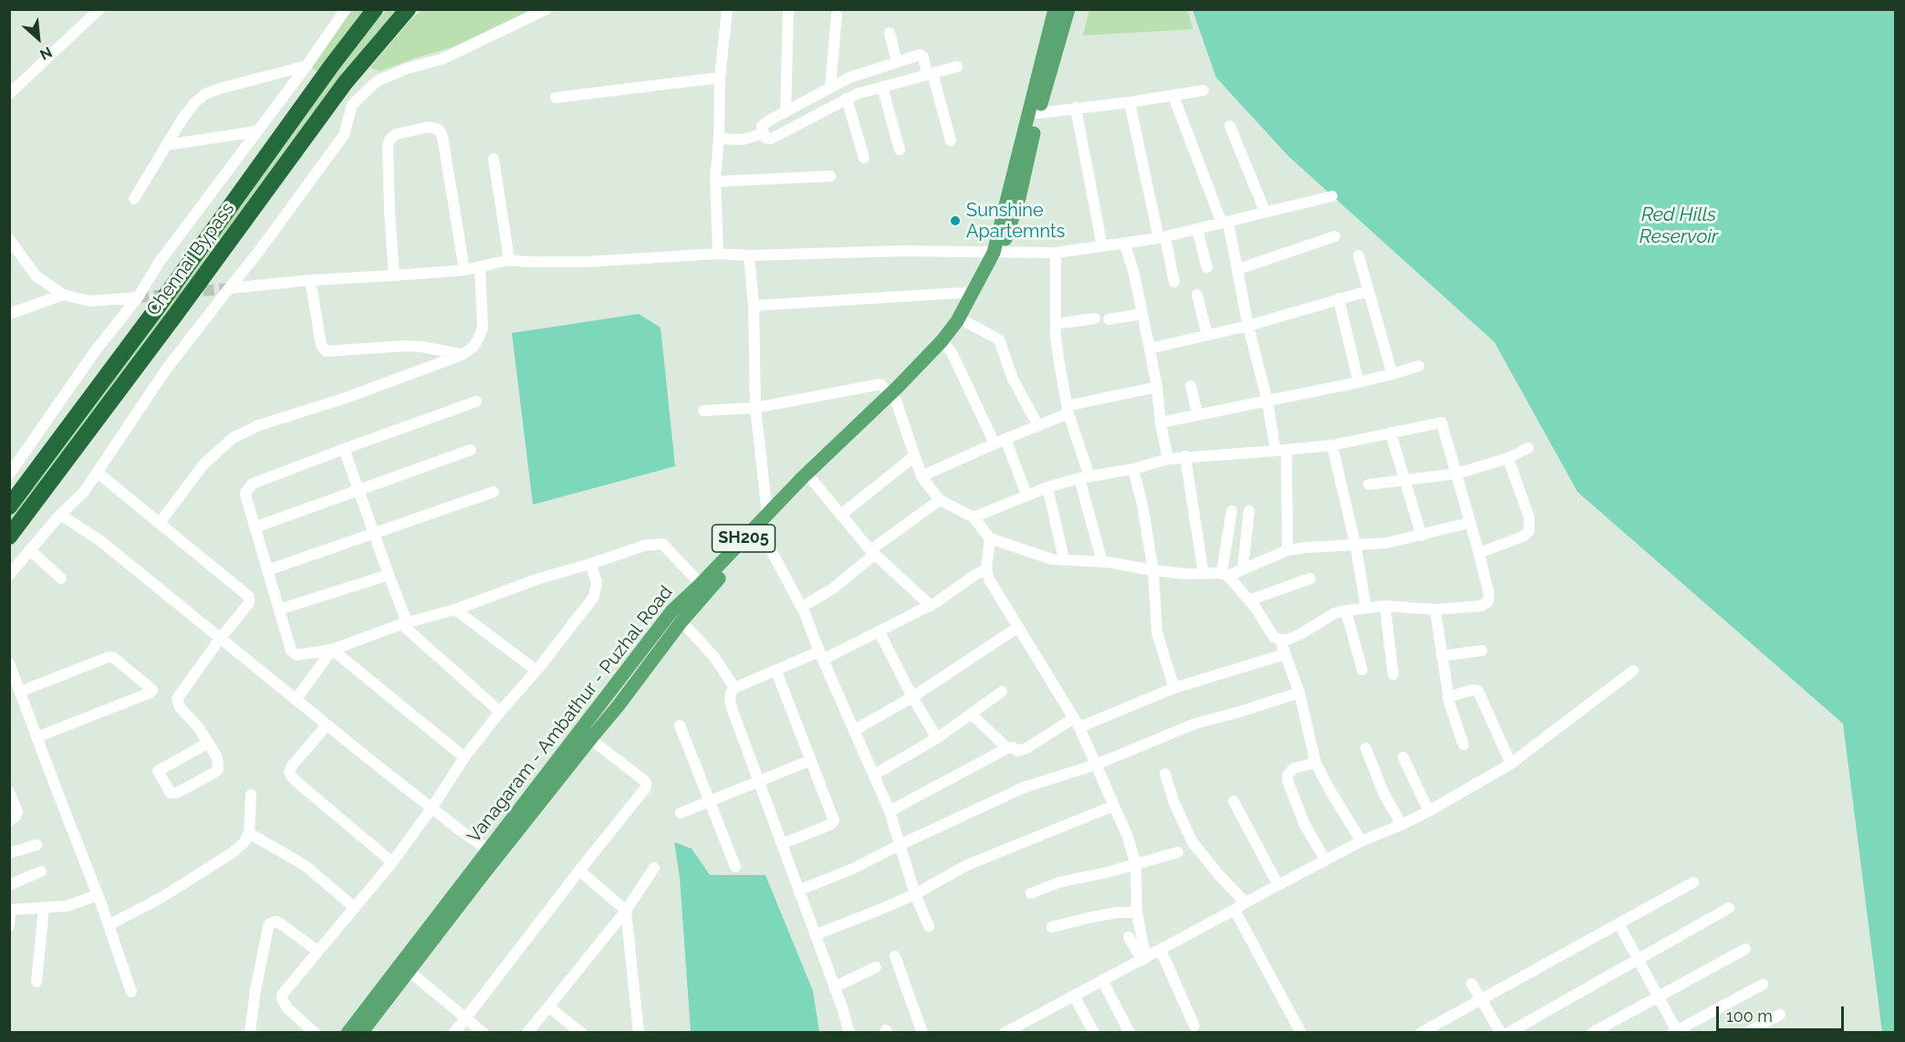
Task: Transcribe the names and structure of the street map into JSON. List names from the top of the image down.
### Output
{
  "streets": {
    "highway": ["Chennai Bypass"],
    "main road": ["SH205", "Vanagaram - Ambathur - Puzhal Road"]
  },
  "water": ["Red Hills Reservoir"],
  "places": ["Sunshine Apartemnts"],
  "scale_bar": "100 m",
  "north": "bottom right"
}
